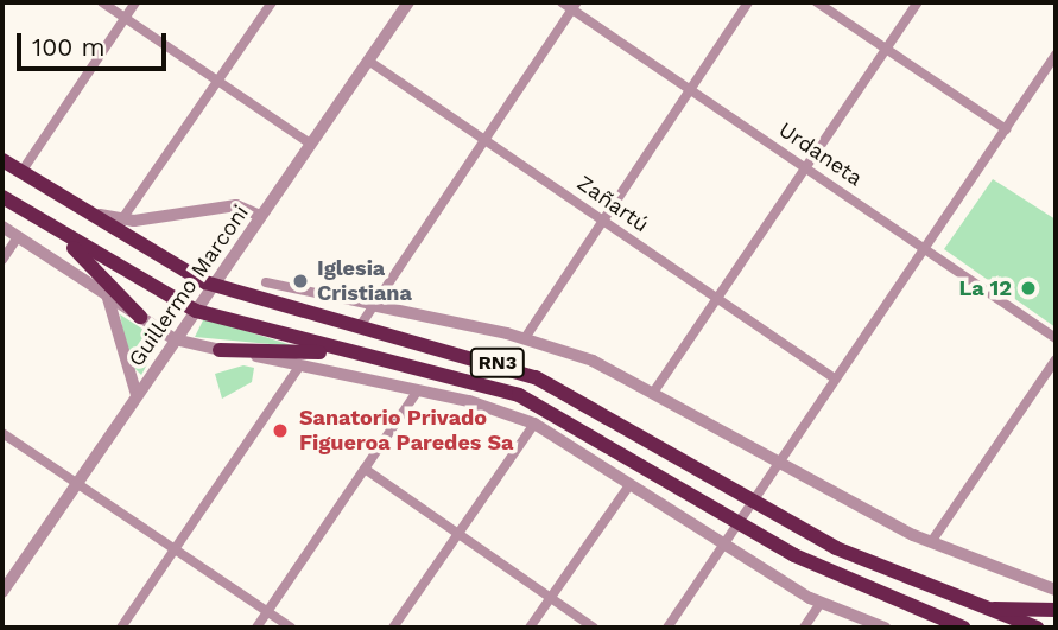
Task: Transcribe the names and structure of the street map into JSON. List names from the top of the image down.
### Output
{
  "streets": {
    "highway": ["RN3"],
    "street": ["Urdaneta", "Zañartú", "Guillermo Marconi"]
  },
  "crossings": [
    ["Zañartú", "Guillermo Marconi"],
    ["Guillermo Marconi", "RN3"]
  ],
  "places": ["Iglesia Cristiana", "La 12", "Sanatorio Privado Figueroa Paredes Sa"],
  "scale_bar": "100 m"
}
